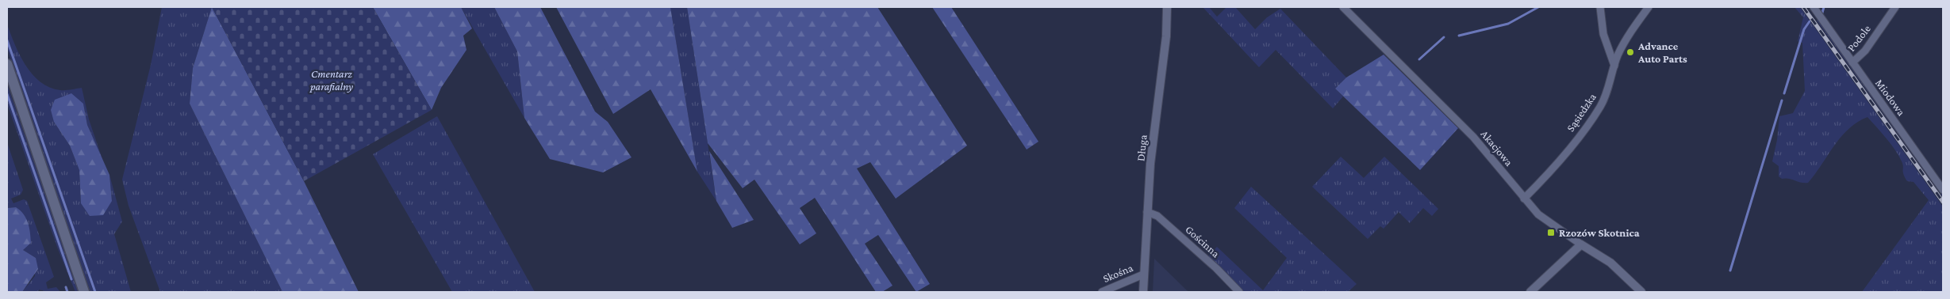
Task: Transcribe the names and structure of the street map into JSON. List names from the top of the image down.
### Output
{
  "streets": {
    "street": [
      "Podole",
      "Miodowa",
      "Sąsiedzka",
      "Długa",
      "Akacjowa",
      "Gościnna",
      "Skośna"
    ]
  },
  "crossings": [
    ["Podole", "Miodowa"],
    ["Sąsiedzka", "Akacjowa"],
    ["Długa", "Gościnna"],
    ["Długa", "Skośna"]
  ],
  "parks": ["Cmentarz parafialny"],
  "places": {
    "other": ["Advance Auto Parts"],
    "transit": ["Rzozów Skotnica"]
  }
}
